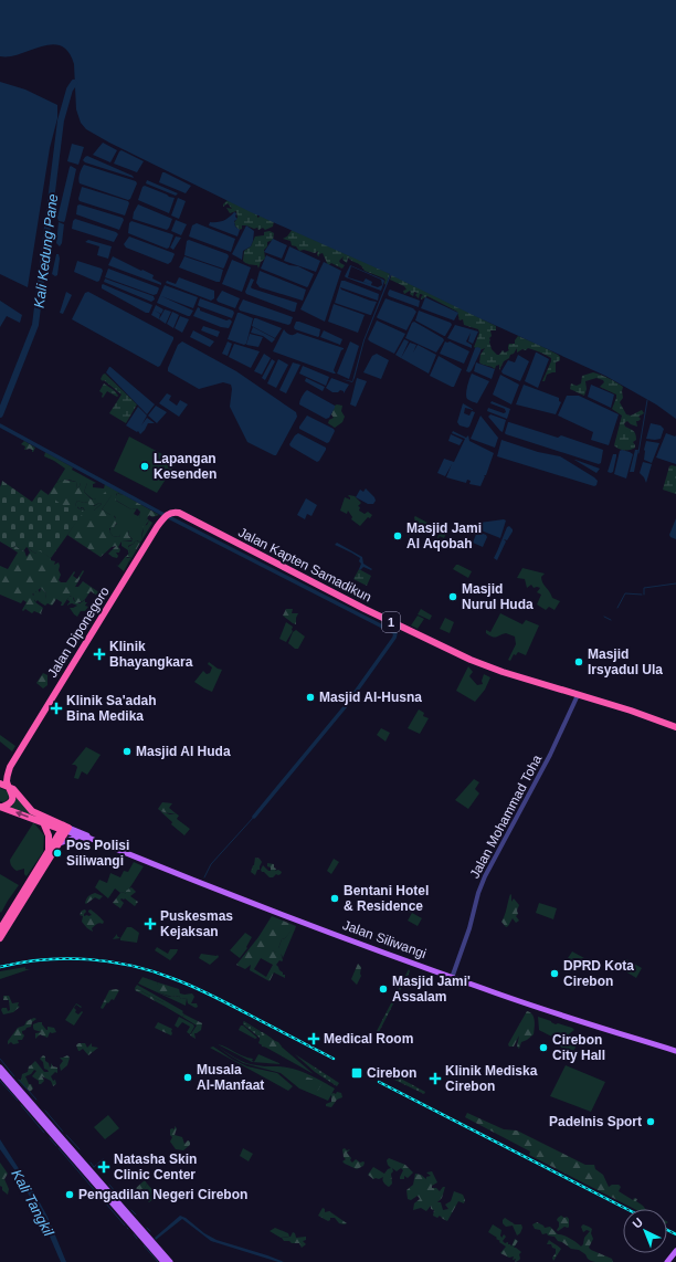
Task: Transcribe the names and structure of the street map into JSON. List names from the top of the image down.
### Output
{
  "streets": {
    "highway": [
      "Jalan Kapten Samadikun",
      "1",
      "Jalan Diponegoro",
      "Jalan Siliwangi"
    ],
    "street": ["Jalan Mohammad Toha"]
  },
  "crossings": [
    ["Jalan Kapten Samadikun", "1"],
    ["Jalan Kapten Samadikun", "Jalan Diponegoro"],
    ["Jalan Kapten Samadikun", "Jalan Mohammad Toha"],
    ["1", "Jalan Diponegoro"],
    ["1", "Jalan Mohammad Toha"],
    ["Jalan Mohammad Toha", "Jalan Siliwangi"]
  ],
  "water": ["Kali Kedung Pane", "Kali Tangkil"],
  "places": {
    "other": [
      "Lapangan Kesenden",
      "Masjid Jami Al Aqobah",
      "Masjid Nurul Huda",
      "Masjid Irsyadul Ula",
      "Masjid Al-Husna",
      "Masjid Al Huda",
      "Pos Polisi Siliwangi",
      "Bentani Hotel & Residence",
      "DPRD Kota Cirebon",
      "Masjid Jami' Assalam",
      "Cirebon City Hall",
      "Musala Al-Manfaat",
      "Padelnis Sport",
      "Pengadilan Negeri Cirebon"
    ],
    "health": [
      "Klinik Bhayangkara",
      "Klinik Sa'adah Bina Medika",
      "Puskesmas Kejaksan",
      "Medical Room",
      "Klinik Mediska Cirebon",
      "Natasha Skin Clinic Center"
    ],
    "transit": ["Cirebon"]
  },
  "north": "top left"
}
